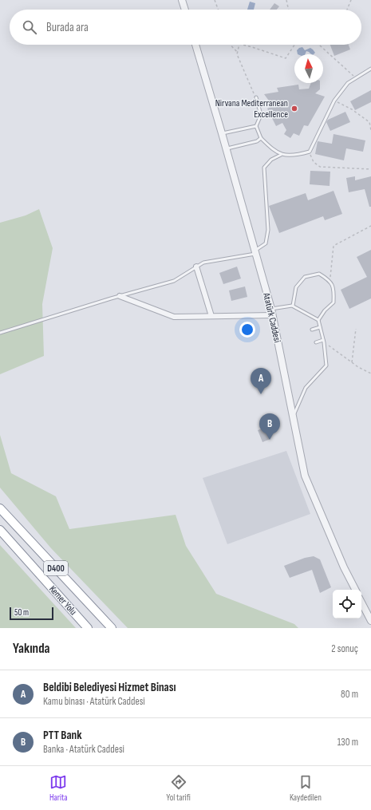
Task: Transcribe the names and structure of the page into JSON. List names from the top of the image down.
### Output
{
  "streets": {
    "highway": ["D400", "Kemer Yolu"],
    "street": ["Atatürk Caddesi"]
  },
  "places": ["Nirvana Mediterranean Excellence"],
  "scale_bar": "50 m",
  "north": "top",
  "page": {
    "search": "Burada ara",
    "pins": ["A", "B"],
    "scale": "50 m",
    "heading": ["Yakında", "2 sonuç"],
    "list": [
      {
        "mark": "A",
        "name": "Beldibi Belediyesi Hizmet Binası",
        "note": "Kamu binası · Atatürk Caddesi",
        "value": "80 m"
      },
      {
        "mark": "B",
        "name": "PTT Bank",
        "note": "Banka · Atatürk Caddesi",
        "value": "130 m"
      }
    ],
    "nav": ["Harita", "Yol tarifi", "Kaydedilen"]
  }
}
